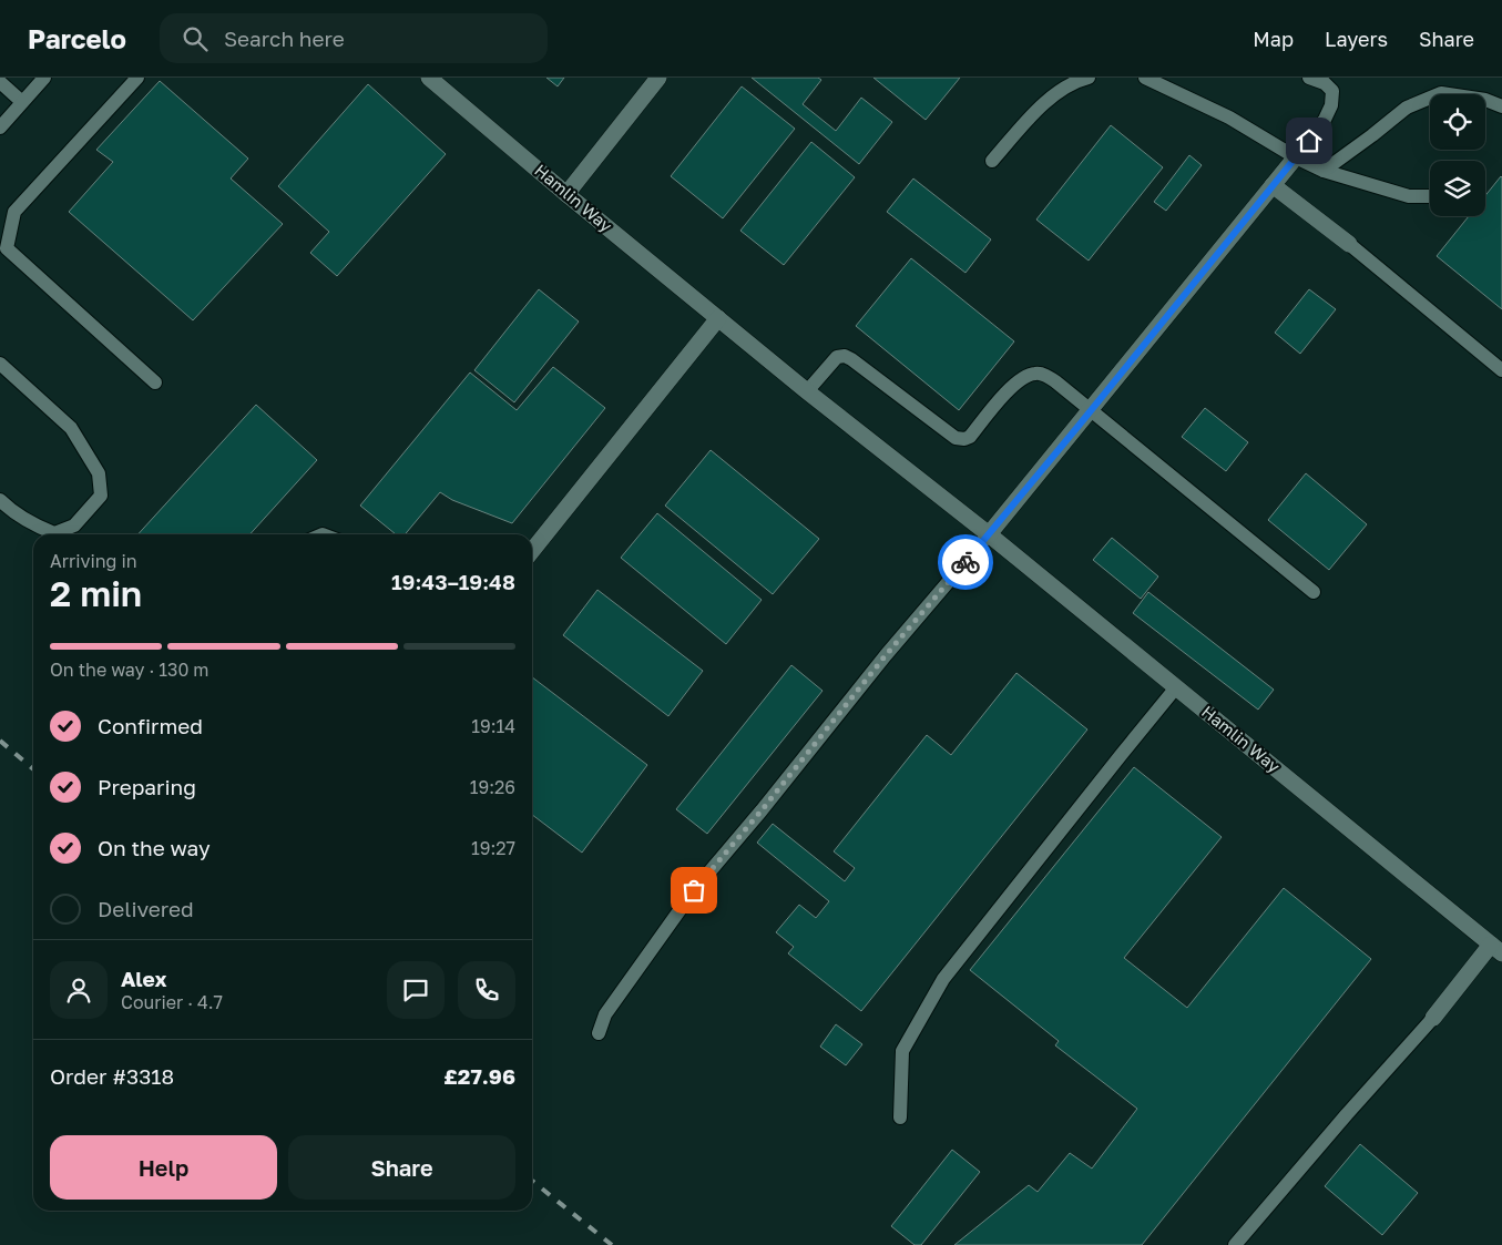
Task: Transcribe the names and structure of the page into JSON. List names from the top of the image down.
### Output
{
  "streets": {
    "street": ["Hamlin Way"]
  },
  "page": {
    "header": "Parcelo",
    "search": "Search here",
    "nav": ["Map", "Layers", "Share"],
    "heading": ["2 min", "Arriving in", "19:43–19:48"],
    "panel": [
      "Alex",
      "Courier · 4.7",
      "Order #3318",
      "£27.96"
    ],
    "bar": "On the way · 130 m",
    "list": [
      ["Confirmed", "19:14"],
      ["Preparing", "19:26"],
      ["On the way", "19:27"],
      "Delivered"
    ],
    "buttons": ["Help", "Share"]
  }
}
